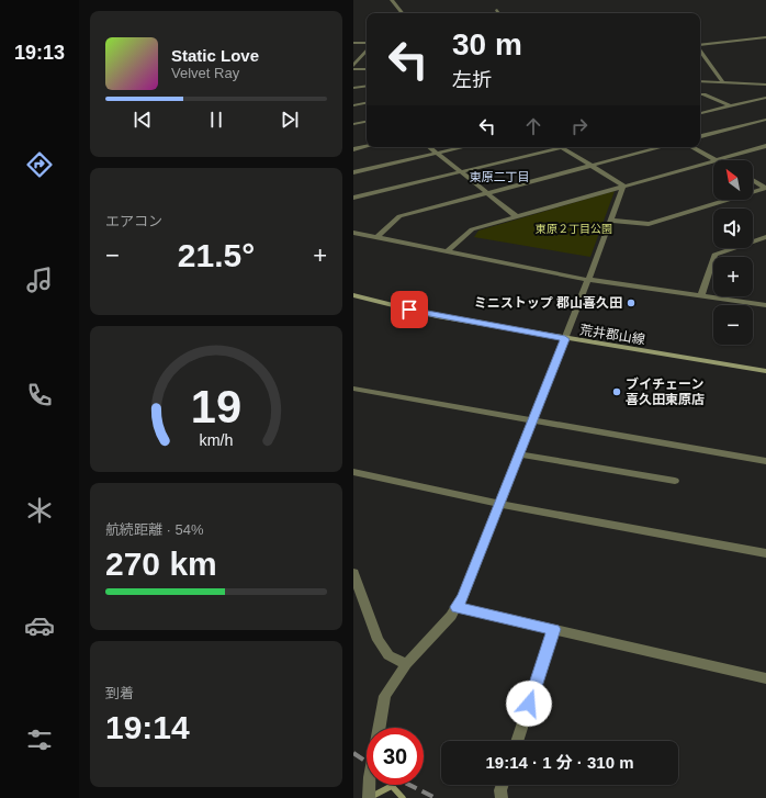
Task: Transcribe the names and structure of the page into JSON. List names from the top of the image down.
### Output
{
  "streets": {
    "main road": ["荒井郡山線"]
  },
  "districts": ["東原二丁目"],
  "parks": ["東原２丁目公園"],
  "places": ["ミニストップ 郡山喜久田", "ブイチェーン 喜久田東原店"],
  "north": "top left",
  "page": {
    "tabs": "19:13",
    "turn": ["30 m", "左折"],
    "song": ["Static Love", "Velvet Ray"],
    "map_buttons": ["+", "−"],
    "tile": [
      "エアコン",
      ["航続距離 · 54%", "270 km"],
      ["到着", "19:14"]
    ],
    "heat": ["−", "21.5°", "+"],
    "limit": "30",
    "trip": "19:14 · 1 分 · 310 m",
    "gauge": ["19", "km/h"]
  }
}
